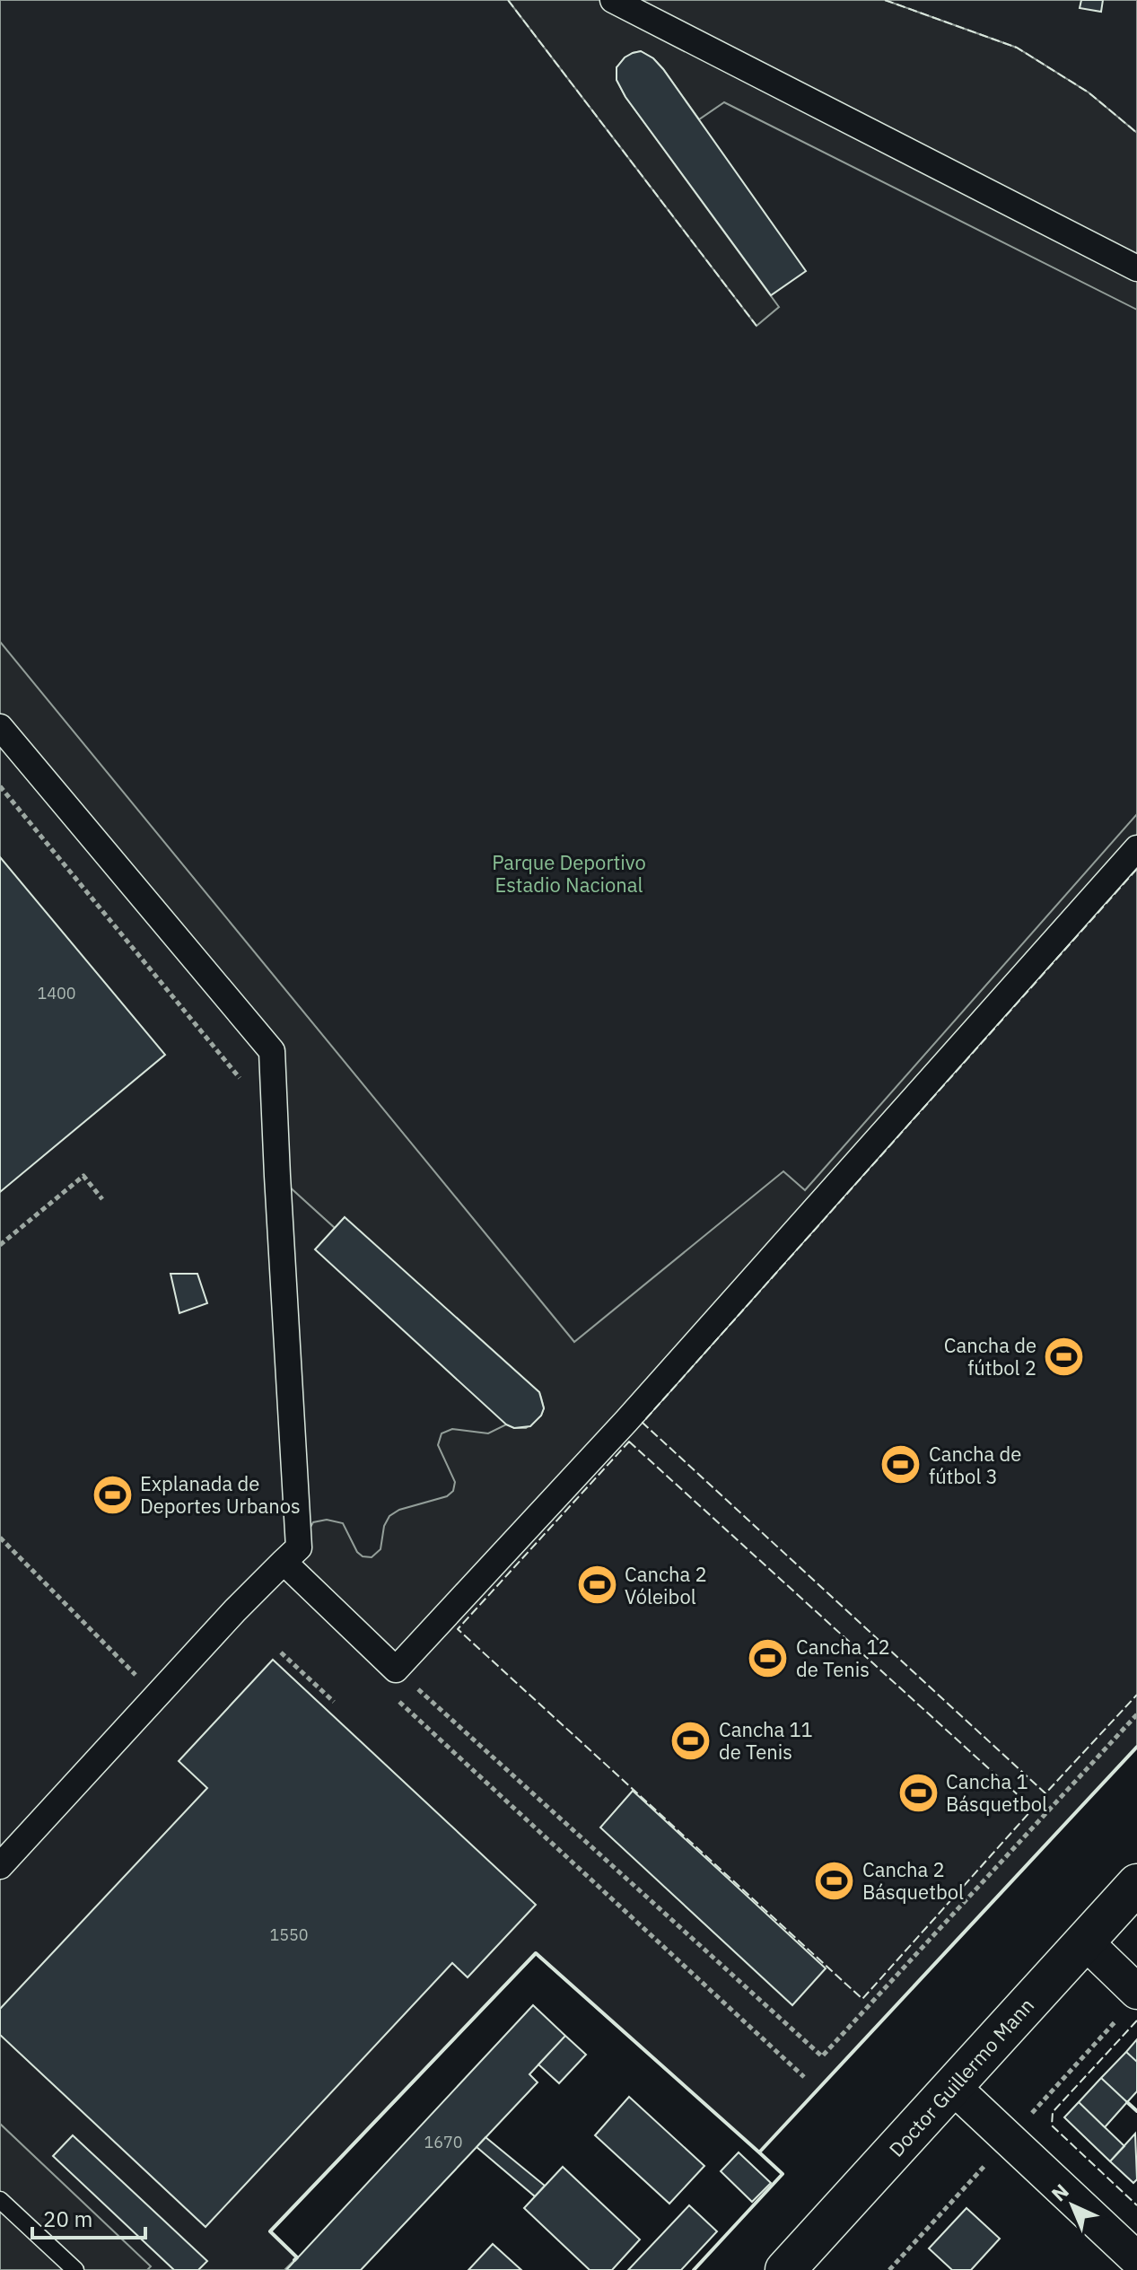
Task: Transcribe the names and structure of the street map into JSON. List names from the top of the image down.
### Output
{
  "streets": {
    "main road": ["Doctor Guillermo Mann"]
  },
  "parks": ["Parque Deportivo Estadio Nacional"],
  "places": {
    "sports": [
      "Cancha de fútbol 2",
      "Cancha de fútbol 3",
      "Explanada de Deportes Urbanos",
      "Cancha 2 Vóleibol",
      "Cancha 12 de Tenis",
      "Cancha 11 de Tenis",
      "Cancha 1 Básquetbol",
      "Cancha 2 Básquetbol"
    ]
  },
  "house_numbers": ["1400", "1550", "1670"],
  "scale_bar": "20 m",
  "north": "top left"
}
